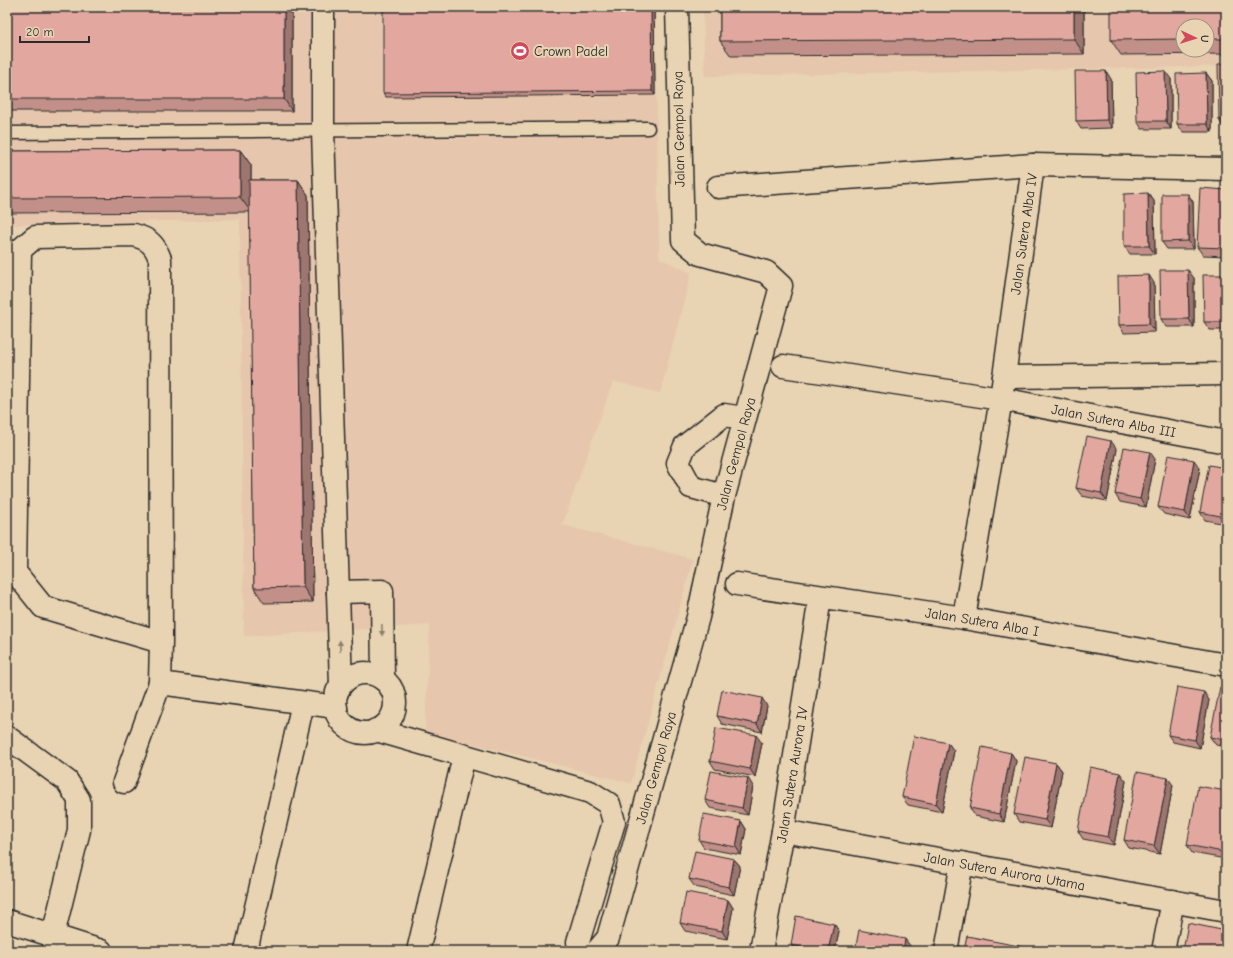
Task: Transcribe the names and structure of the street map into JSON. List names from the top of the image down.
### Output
{
  "streets": {
    "street": [
      "Jalan Gempol Raya",
      "Jalan Sutera Alba IV",
      "Jalan Sutera Alba III",
      "Jalan Sutera Alba I",
      "Jalan Sutera Aurora IV",
      "Jalan Sutera Aurora Utama"
    ]
  },
  "crossings": [
    ["Jalan Sutera Alba IV", "Jalan Sutera Alba III"],
    ["Jalan Sutera Alba IV", "Jalan Sutera Alba I"],
    ["Jalan Sutera Alba I", "Jalan Sutera Aurora IV"],
    ["Jalan Sutera Aurora IV", "Jalan Sutera Aurora Utama"]
  ],
  "places": {
    "sports": ["Crown Padel"]
  },
  "scale_bar": "20 m",
  "north": "right"
}
